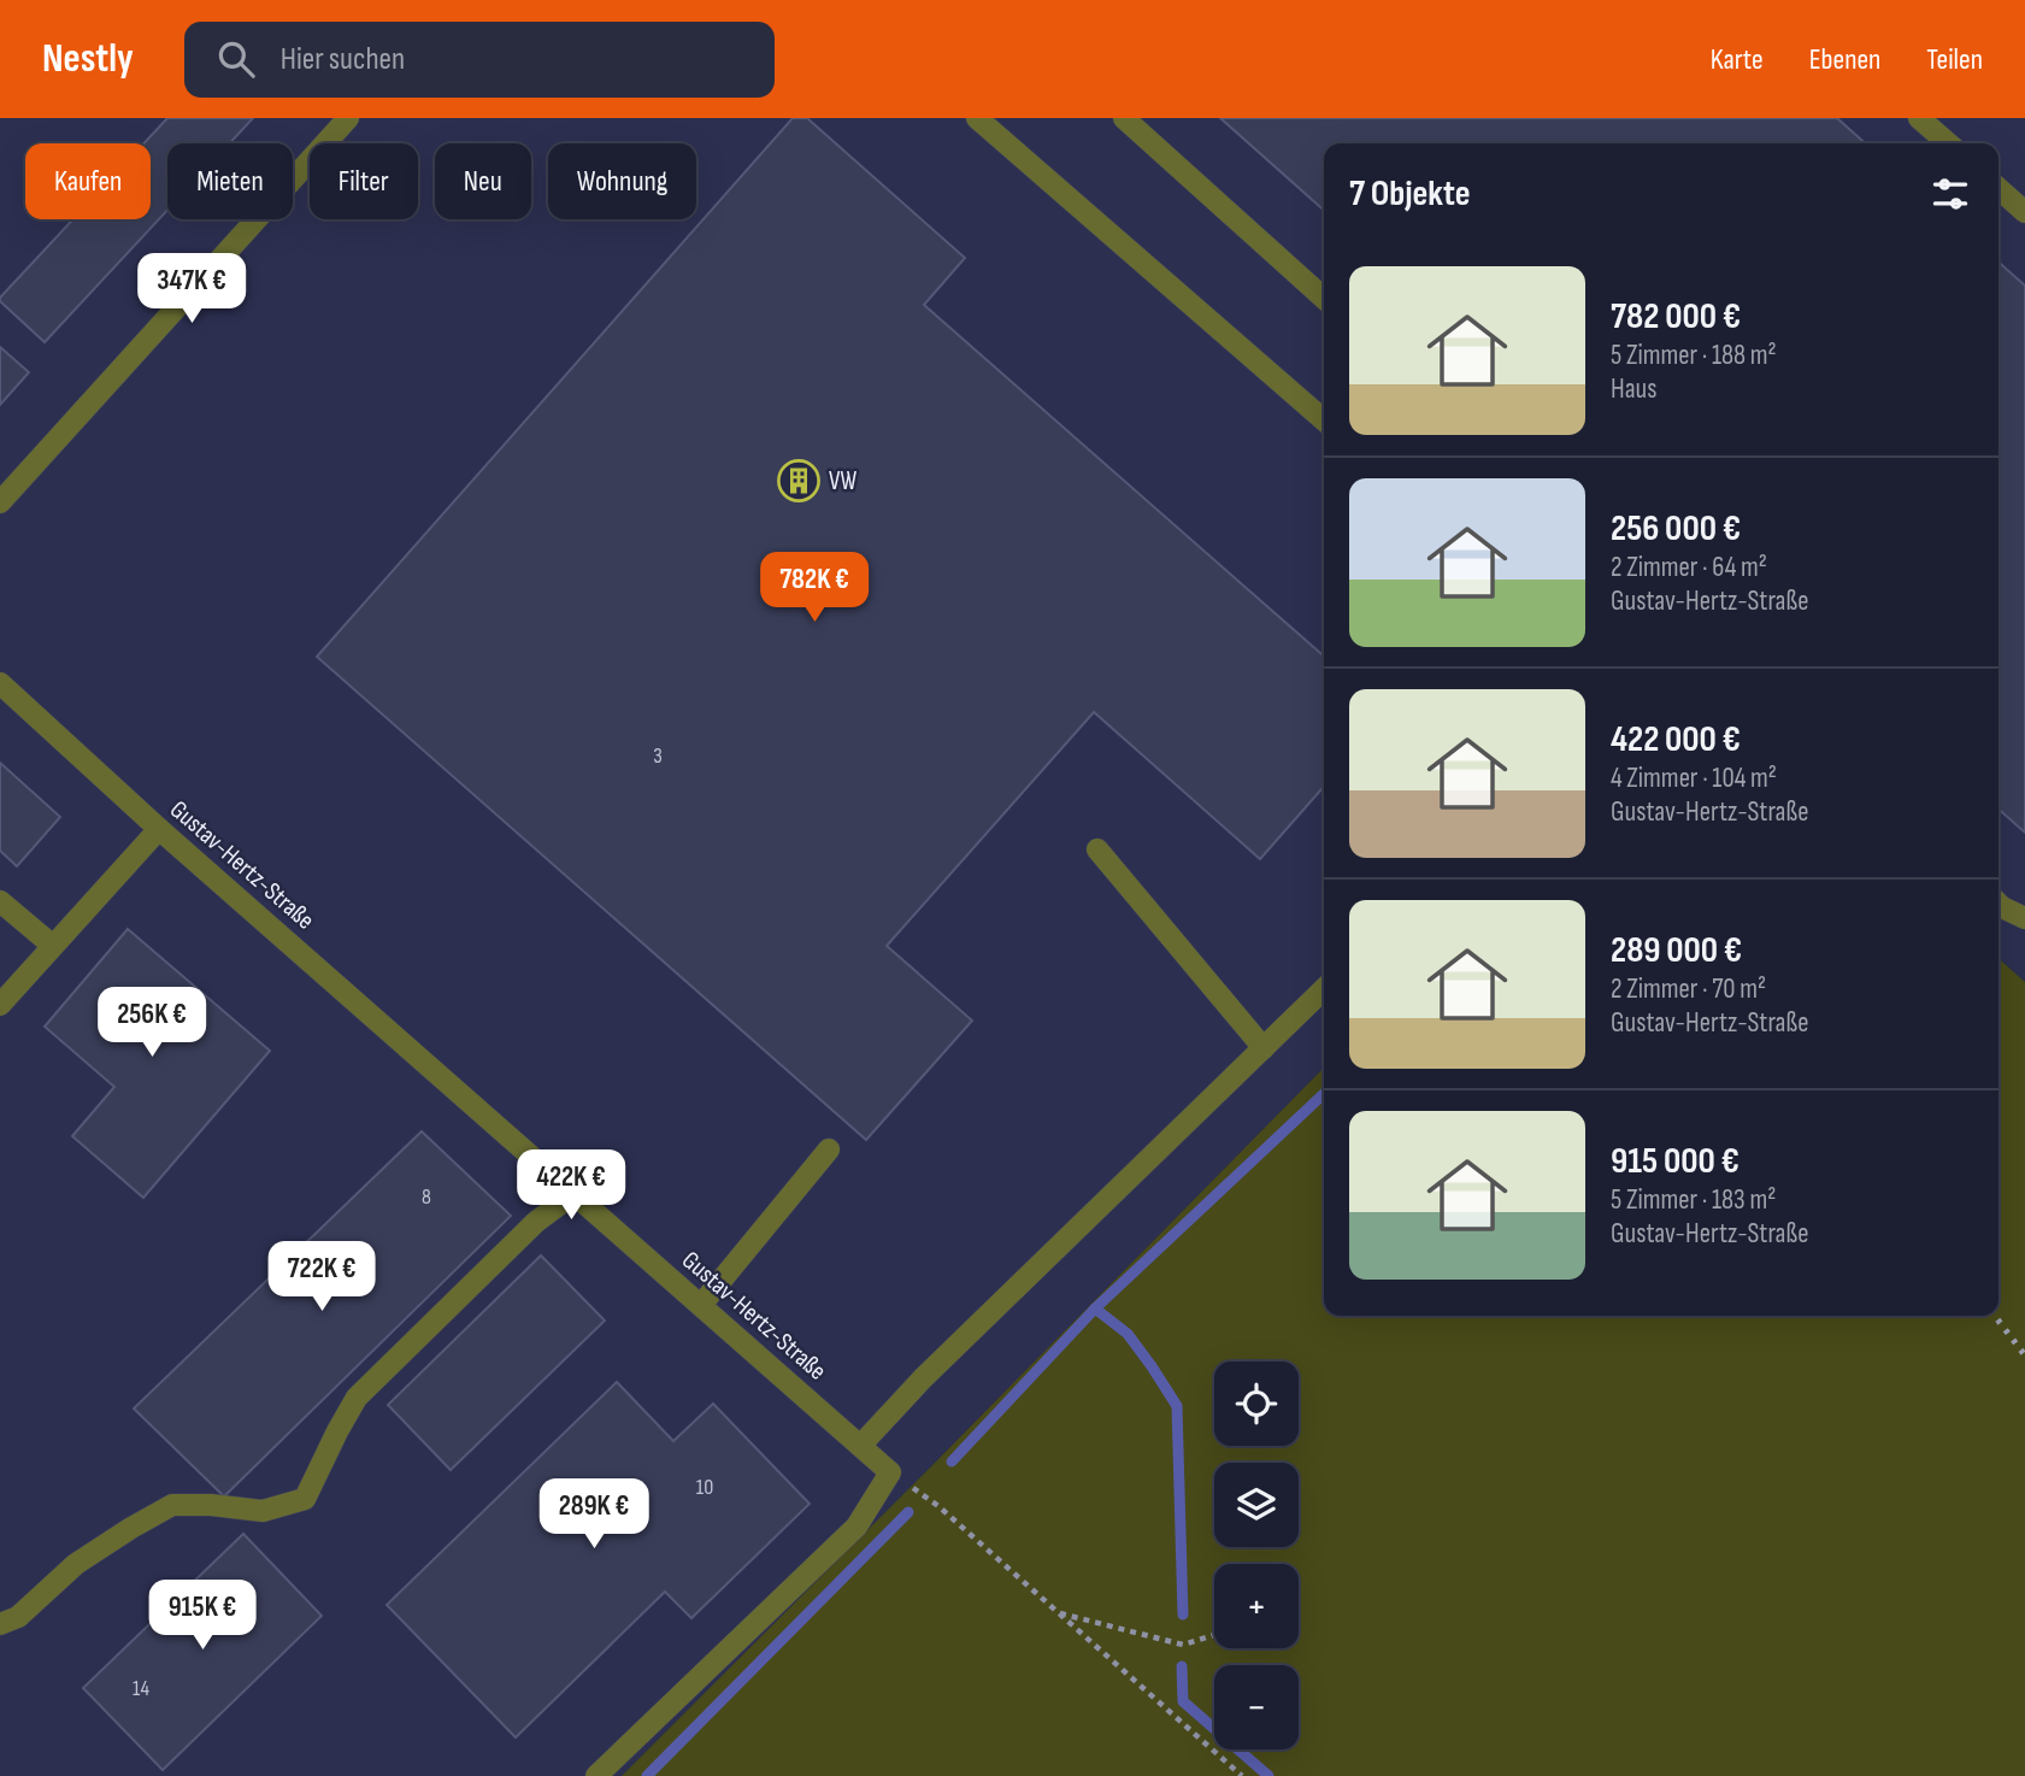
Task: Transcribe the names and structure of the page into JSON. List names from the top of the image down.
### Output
{
  "streets": {
    "street": ["Gustav-Hertz-Straße"]
  },
  "places": {
    "building": ["VW"]
  },
  "house_numbers": [
    "3",
    "8",
    "10",
    "14"
  ],
  "page": {
    "header": "Nestly",
    "search": "Hier suchen",
    "nav": ["Karte", "Ebenen", "Teilen"],
    "chip": [
      "Kaufen",
      "Mieten",
      "Filter",
      "Neu",
      "Wohnung"
    ],
    "heading": "7 Objekte",
    "list": [
      {
        "name": "782 000 €",
        "note": "5 Zimmer · 188 m² · Haus"
      },
      {
        "name": "256 000 €",
        "note": "2 Zimmer · 64 m² · Gustav-Hertz-Straße"
      },
      {
        "name": "422 000 €",
        "note": "4 Zimmer · 104 m² · Gustav-Hertz-Straße"
      },
      {
        "name": "289 000 €",
        "note": "2 Zimmer · 70 m² · Gustav-Hertz-Straße"
      },
      {
        "name": "915 000 €",
        "note": "5 Zimmer · 183 m² · Gustav-Hertz-Straße"
      }
    ],
    "price": [
      "347K €",
      "782K €",
      "256K €",
      "422K €",
      "722K €",
      "289K €",
      "915K €"
    ],
    "map_buttons": ["+", "−"]
  }
}
